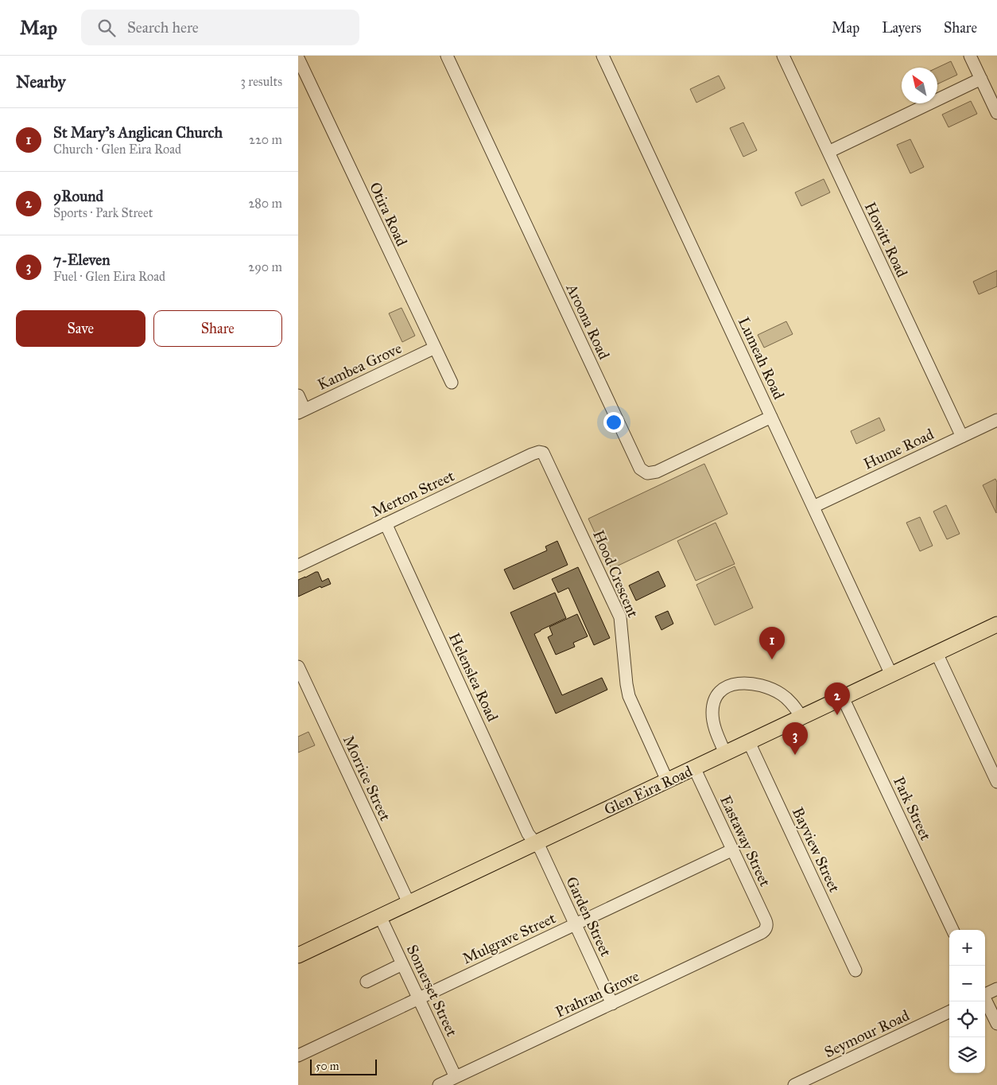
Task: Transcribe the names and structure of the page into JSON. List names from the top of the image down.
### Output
{
  "streets": {
    "main road": ["Glen Eira Road"],
    "street": [
      "Otira Road",
      "Howitt Road",
      "Aroona Road",
      "Lumeah Road",
      "Kambea Grove",
      "Hume Road",
      "Merton Street",
      "Hood Crescent",
      "Helenslea Road",
      "Morrice Street",
      "Park Street",
      "Eastaway Street",
      "Bayview Street",
      "Garden Street",
      "Mulgrave Street",
      "Somerset Street",
      "Prahran Grove",
      "Seymour Road"
    ]
  },
  "crossings": [
    ["Otira Road", "Kambea Grove"],
    ["Howitt Road", "Hume Road"],
    ["Aroona Road", "Lumeah Road"],
    ["Lumeah Road", "Hume Road"],
    ["Lumeah Road", "Glen Eira Road"],
    ["Merton Street", "Hood Crescent"],
    ["Merton Street", "Helenslea Road"],
    ["Hood Crescent", "Glen Eira Road"],
    ["Helenslea Road", "Glen Eira Road"],
    ["Helenslea Road", "Garden Street"],
    ["Morrice Street", "Glen Eira Road"],
    ["Glen Eira Road", "Park Street"],
    ["Glen Eira Road", "Eastaway Street"],
    ["Glen Eira Road", "Bayview Street"],
    ["Glen Eira Road", "Garden Street"],
    ["Glen Eira Road", "Somerset Street"],
    ["Eastaway Street", "Mulgrave Street"],
    ["Eastaway Street", "Prahran Grove"],
    ["Garden Street", "Mulgrave Street"],
    ["Garden Street", "Prahran Grove"],
    ["Mulgrave Street", "Somerset Street"],
    ["Somerset Street", "Prahran Grove"]
  ],
  "scale_bar": "50 m",
  "north": "top left",
  "page": {
    "header": "Map",
    "search": "Search here",
    "nav": ["Map", "Layers", "Share"],
    "heading": ["Nearby", "3 results"],
    "list": [
      {
        "mark": "1",
        "name": "St Mary's Anglican Church",
        "note": "Church · Glen Eira Road",
        "value": "220 m"
      },
      {
        "mark": "2",
        "name": "9Round",
        "note": "Sports · Park Street",
        "value": "280 m"
      },
      {
        "mark": "3",
        "name": "7-Eleven",
        "note": "Fuel · Glen Eira Road",
        "value": "290 m"
      }
    ],
    "buttons": ["Save", "Share"],
    "pins": ["1", "2", "3"],
    "map_buttons": ["+", "−"],
    "scale": "50 m"
  }
}
